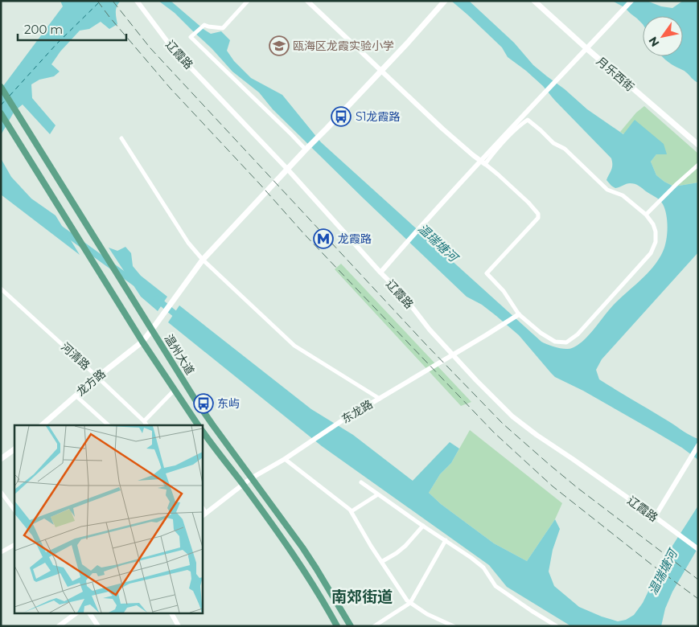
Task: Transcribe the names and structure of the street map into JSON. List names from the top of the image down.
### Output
{
  "streets": {
    "main road": ["月乐西街", "温州大道", "龙方路"],
    "street": ["辽霞路", "河清路", "东龙路"]
  },
  "crossings": [
    ["温州大道", "东龙路"],
    ["河清路", "龙方路"]
  ],
  "districts": ["南郊街道"],
  "water": ["温瑞塘河"],
  "places": {
    "school or university": ["瓯海区龙霞实验小学"],
    "bus stop": ["S1龙霞路", "东屿"],
    "metro station": ["龙霞路"]
  },
  "scale_bar": "200 m",
  "north": "bottom left"
}
